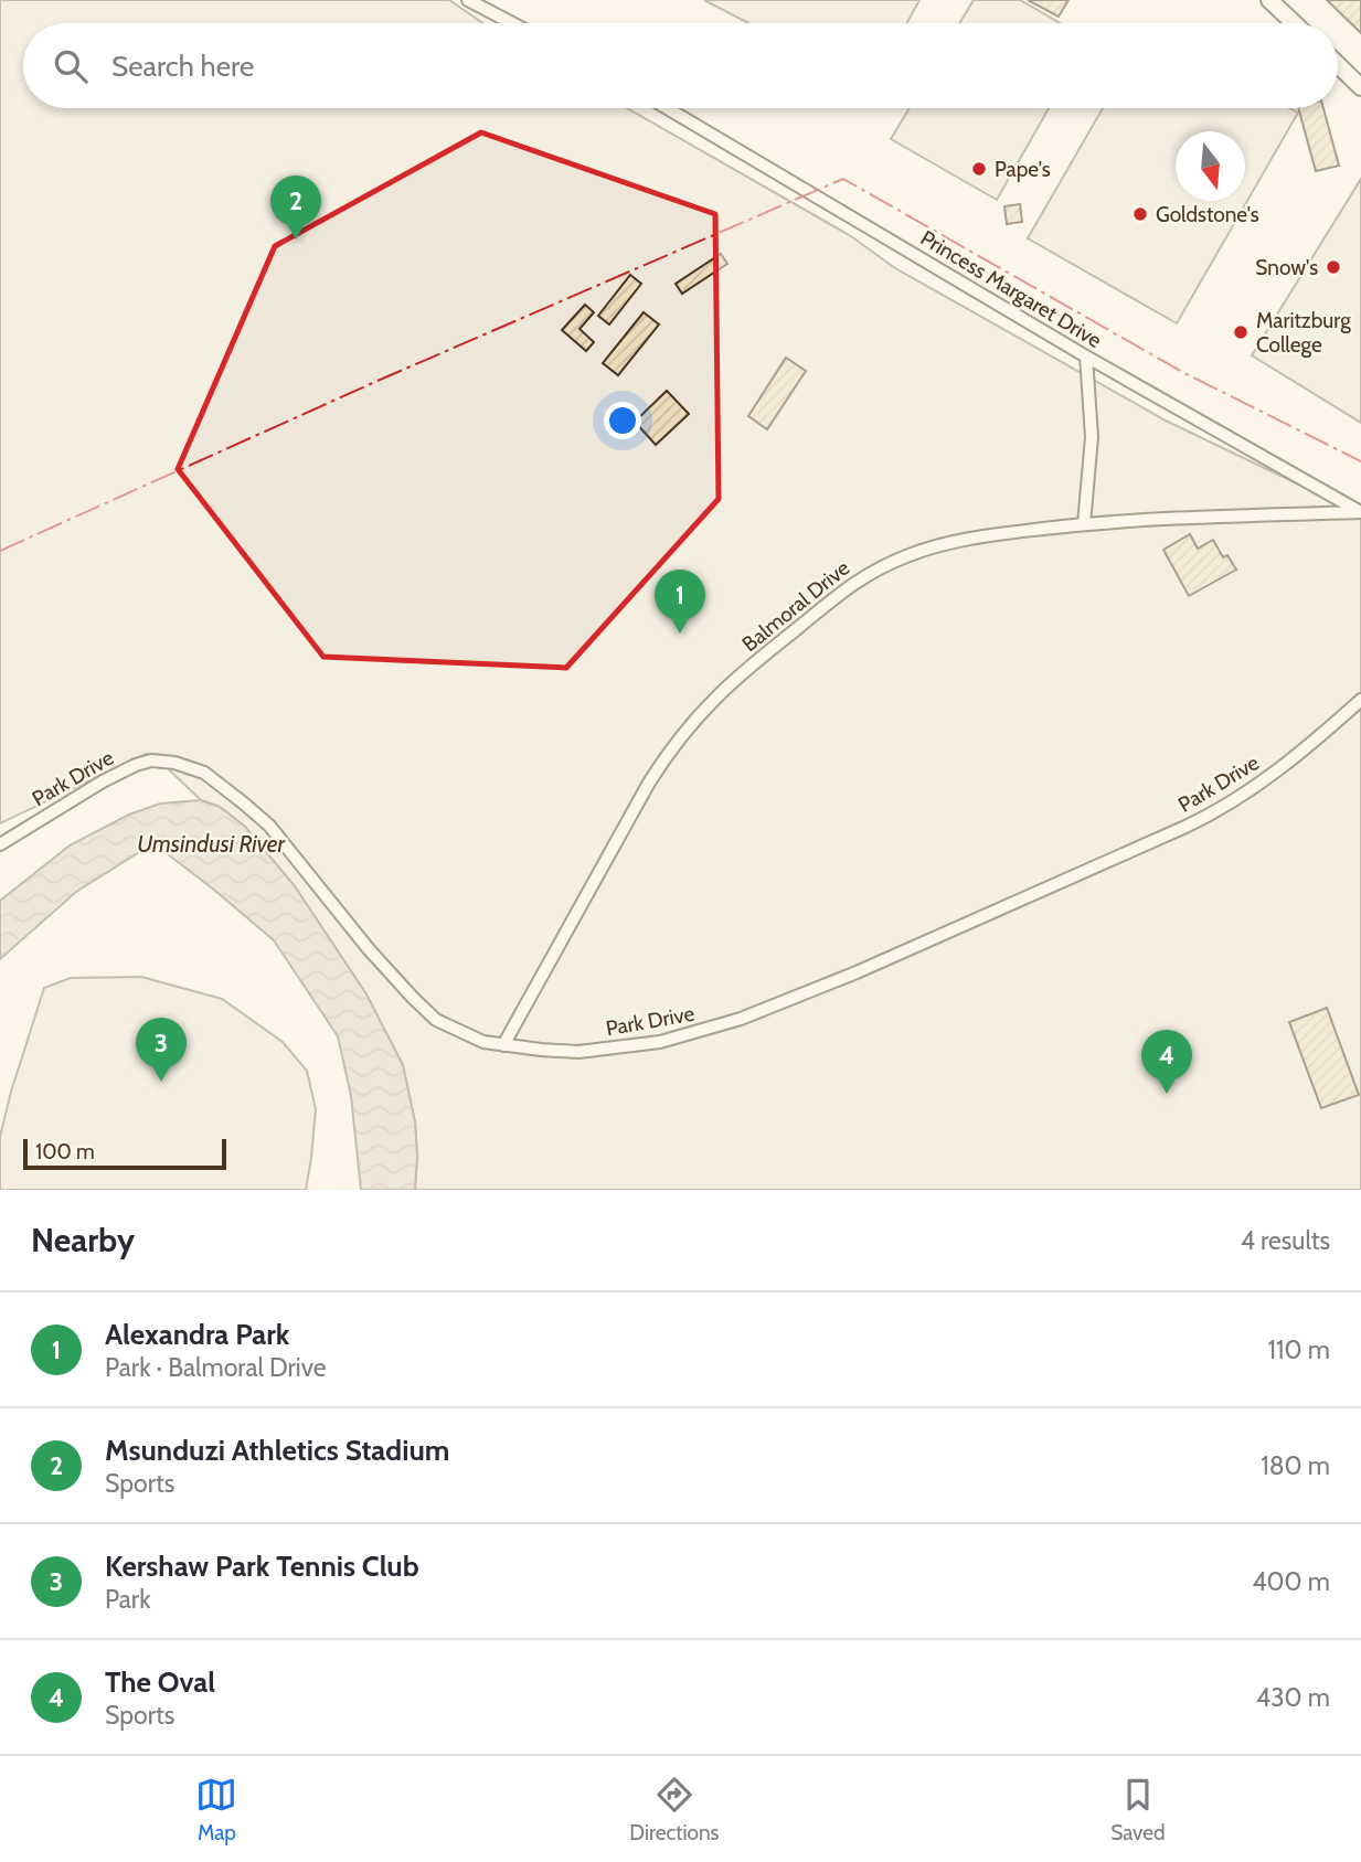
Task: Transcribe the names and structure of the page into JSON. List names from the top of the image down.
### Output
{
  "streets": {
    "street": ["Princess Margaret Drive", "Balmoral Drive", "Park Drive"]
  },
  "crossings": [
    ["Princess Margaret Drive", "Balmoral Drive"],
    ["Balmoral Drive", "Park Drive"]
  ],
  "water": ["Umsindusi River"],
  "places": [
    "Pape's",
    "Goldstone's",
    "Snow's",
    "Maritzburg College"
  ],
  "scale_bar": "100 m",
  "north": "bottom",
  "page": {
    "search": "Search here",
    "pins": [
      "2",
      "1",
      "3",
      "4"
    ],
    "scale": "100 m",
    "heading": ["Nearby", "4 results"],
    "list": [
      {
        "mark": "1",
        "name": "Alexandra Park",
        "note": "Park · Balmoral Drive",
        "value": "110 m"
      },
      {
        "mark": "2",
        "name": "Msunduzi Athletics Stadium",
        "note": "Sports",
        "value": "180 m"
      },
      {
        "mark": "3",
        "name": "Kershaw Park Tennis Club",
        "note": "Park",
        "value": "400 m"
      },
      {
        "mark": "4",
        "name": "The Oval",
        "note": "Sports",
        "value": "430 m"
      }
    ],
    "nav": ["Map", "Directions", "Saved"]
  }
}
